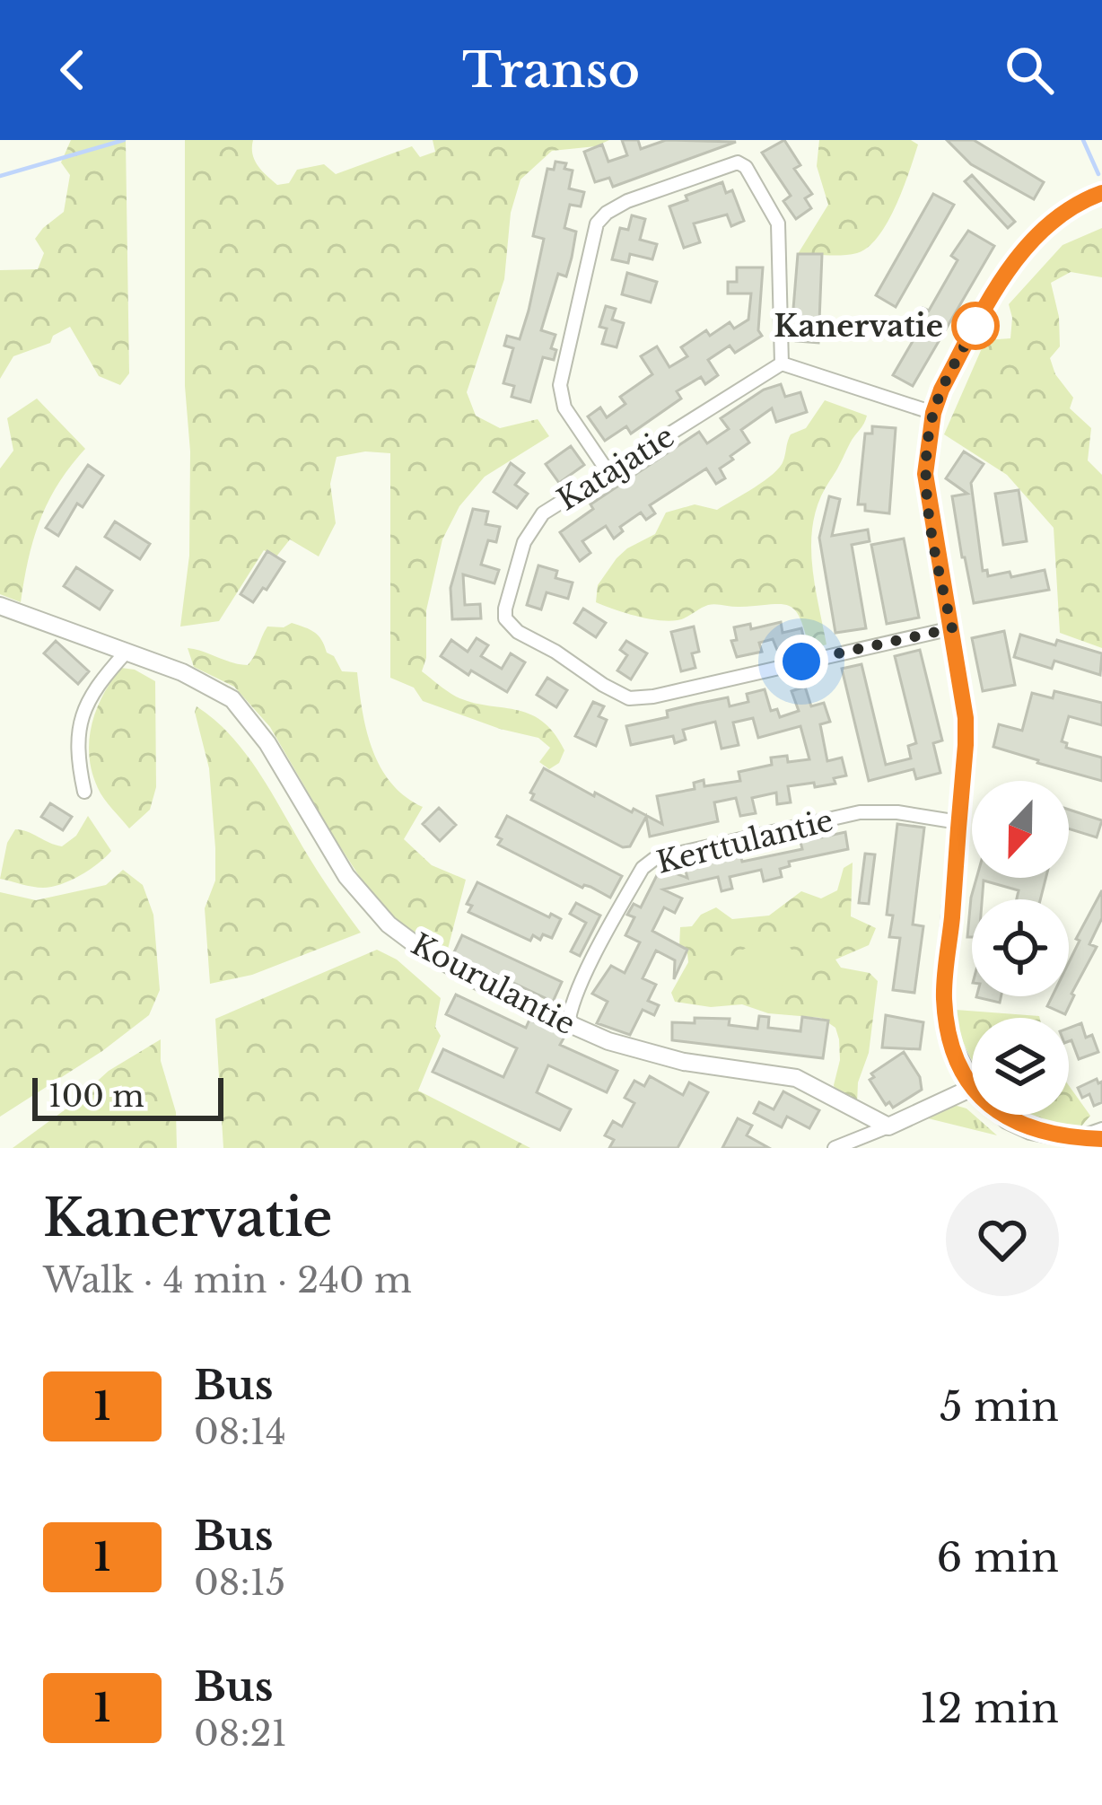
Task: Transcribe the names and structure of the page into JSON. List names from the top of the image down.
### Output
{
  "streets": {
    "street": ["Katajatie", "Kerttulantie", "Kourulantie"]
  },
  "crossings": [
    ["Kerttulantie", "Kourulantie"]
  ],
  "places": ["Kanervatie"],
  "lines": ["bus line 1"],
  "scale_bar": "100 m",
  "north": "bottom",
  "page": {
    "header": "Transo",
    "scale": "100 m",
    "heading": ["Kanervatie", "Walk · 4 min · 240 m"],
    "list": [
      {
        "mark": "1",
        "name": "Bus",
        "note": "08:14",
        "value": "5 min"
      },
      {
        "mark": "1",
        "name": "Bus",
        "note": "08:15",
        "value": "6 min"
      },
      {
        "mark": "1",
        "name": "Bus",
        "note": "08:21",
        "value": "12 min"
      }
    ]
  }
}
